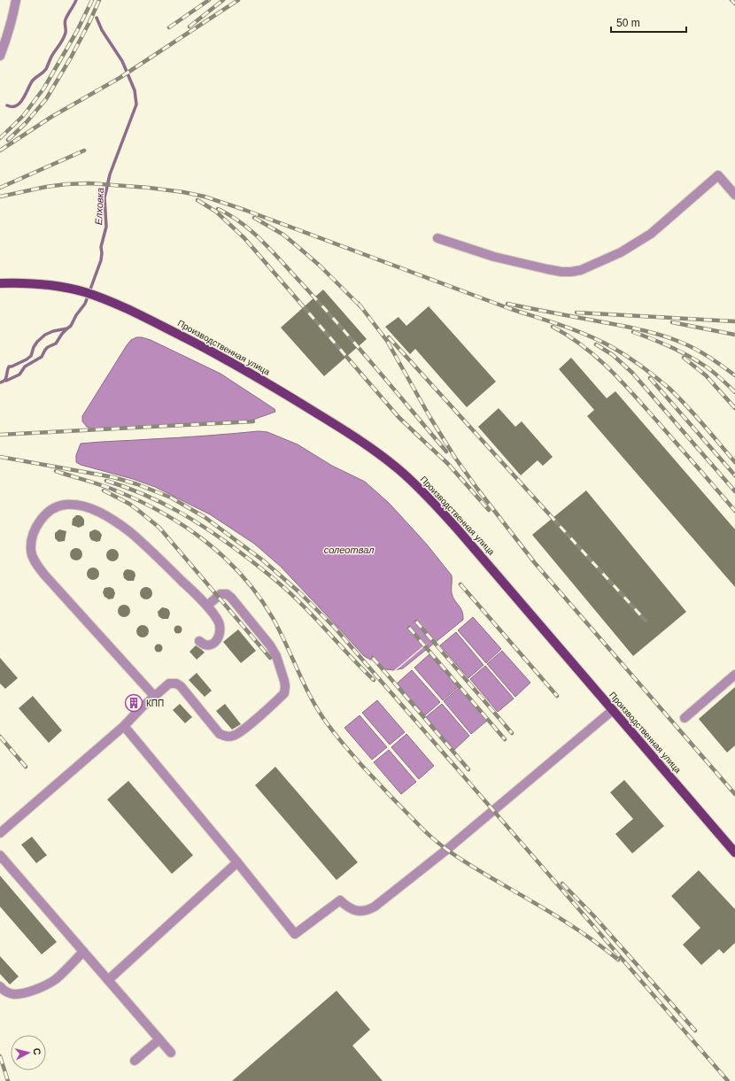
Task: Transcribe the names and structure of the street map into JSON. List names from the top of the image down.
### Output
{
  "streets": {
    "main road": ["Производственная улица"]
  },
  "water": ["Елховка", "солеотвал"],
  "places": {
    "building": ["КПП"]
  },
  "scale_bar": "50 m",
  "north": "right"
}
